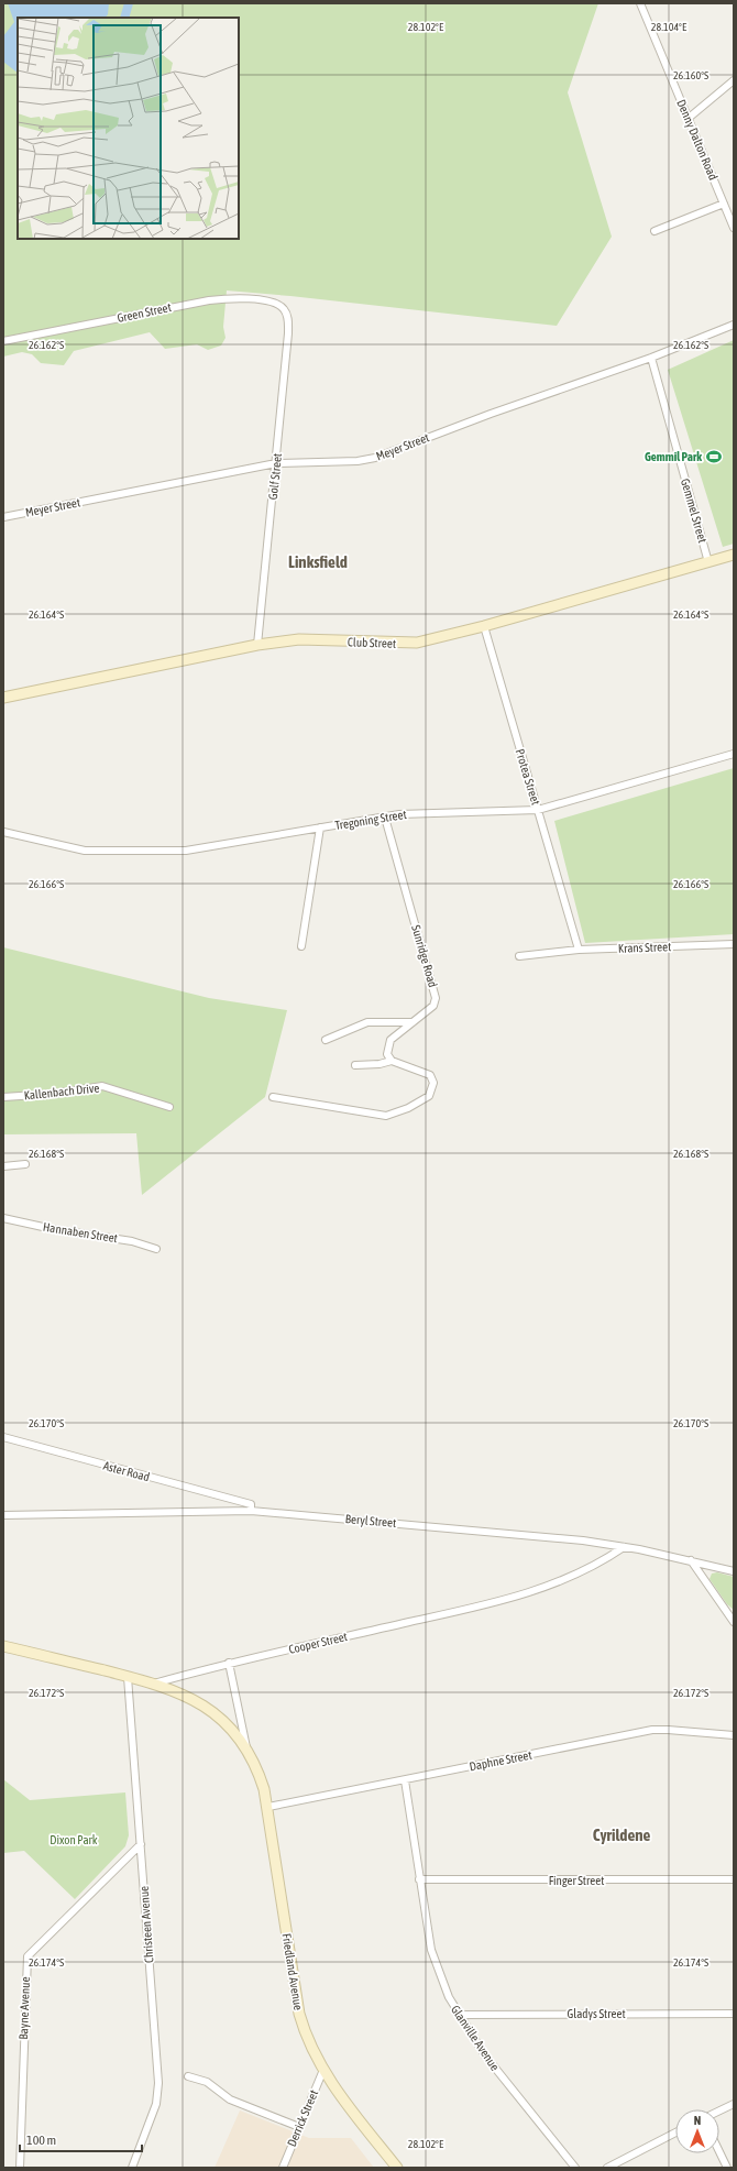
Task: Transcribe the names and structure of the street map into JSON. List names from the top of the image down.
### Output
{
  "streets": {
    "main road": ["Club Street", "Cooper Street", "Friedland Avenue"],
    "street": [
      "Denny Dalton Road",
      "Green Street",
      "Meyer Street",
      "Golf Street",
      "Gemmel Street",
      "Protea Street",
      "Tregoning Street",
      "Krans Street",
      "Sunridge Road",
      "Kallenbach Drive",
      "Hannaben Street",
      "Aster Road",
      "Beryl Street",
      "Daphne Street",
      "Finger Street",
      "Christeen Avenue",
      "Bayne Avenue",
      "Gladys Street",
      "Glanville Avenue",
      "Derrick Street"
    ]
  },
  "crossings": [
    ["Green Street", "Golf Street"],
    ["Meyer Street", "Golf Street"],
    ["Meyer Street", "Gemmel Street"],
    ["Golf Street", "Club Street"],
    ["Gemmel Street", "Club Street"],
    ["Club Street", "Protea Street"],
    ["Protea Street", "Tregoning Street"],
    ["Protea Street", "Krans Street"],
    ["Tregoning Street", "Sunridge Road"],
    ["Aster Road", "Beryl Street"],
    ["Beryl Street", "Cooper Street"],
    ["Cooper Street", "Christeen Avenue"],
    ["Cooper Street", "Friedland Avenue"],
    ["Daphne Street", "Friedland Avenue"],
    ["Daphne Street", "Glanville Avenue"],
    ["Finger Street", "Glanville Avenue"],
    ["Christeen Avenue", "Bayne Avenue"],
    ["Friedland Avenue", "Derrick Street"],
    ["Gladys Street", "Glanville Avenue"]
  ],
  "districts": ["Linksfield", "Cyrildene"],
  "parks": ["Dixon Park"],
  "places": {
    "sports": ["Gemmil Park"]
  },
  "scale_bar": "100 m",
  "north": "top",
  "coordinates": [
    "28.102°E",
    "28.104°E",
    "26.160°S",
    "26.162°S",
    "26.164°S",
    "26.166°S",
    "26.168°S",
    "26.170°S",
    "26.172°S",
    "26.174°S"
  ]
}
